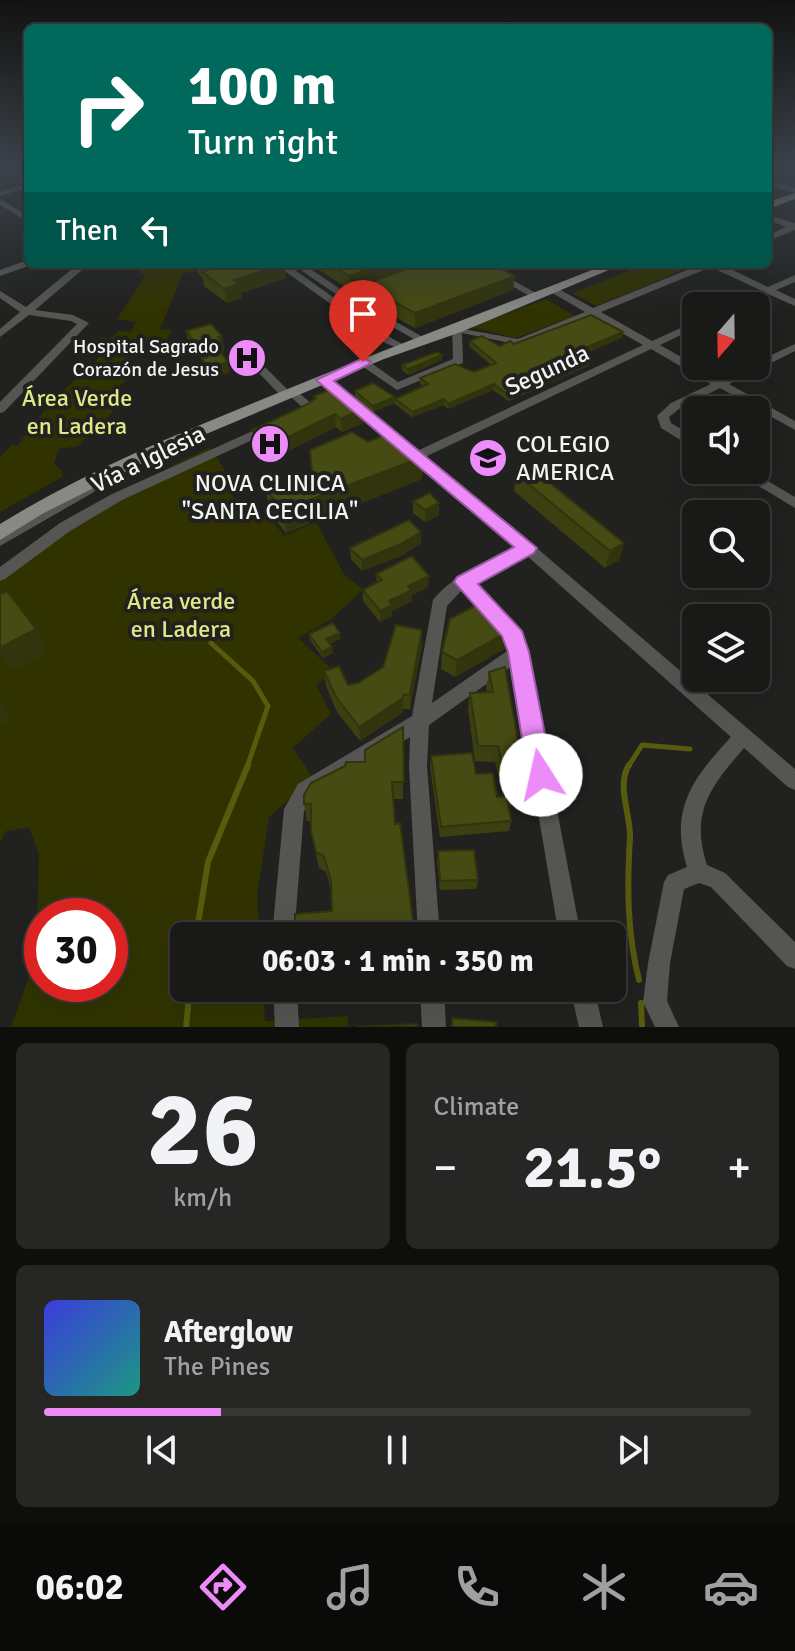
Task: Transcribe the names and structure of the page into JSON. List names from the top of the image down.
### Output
{
  "streets": {
    "street": ["Segunda", "Vía a Iglesia"]
  },
  "parks": ["Área Verde en Ladera", "Área verde en Ladera"],
  "places": {
    "hospital": ["Hospital Sagrado Corazón de Jesus", "NOVA CLINICA \"SANTA CECILIA\""],
    "school or university": ["COLEGIO AMERICA"]
  },
  "north": "bottom",
  "page": {
    "turn": ["100 m", "Turn right"],
    "then": "Then",
    "limit": "30",
    "trip": "06:03 · 1 min · 350 m",
    "tile": [
      ["26", "km/h"],
      "Climate"
    ],
    "heat": ["−", "21.5°", "+"],
    "song": ["Afterglow", "The Pines"],
    "tabs": "06:02"
  }
}
